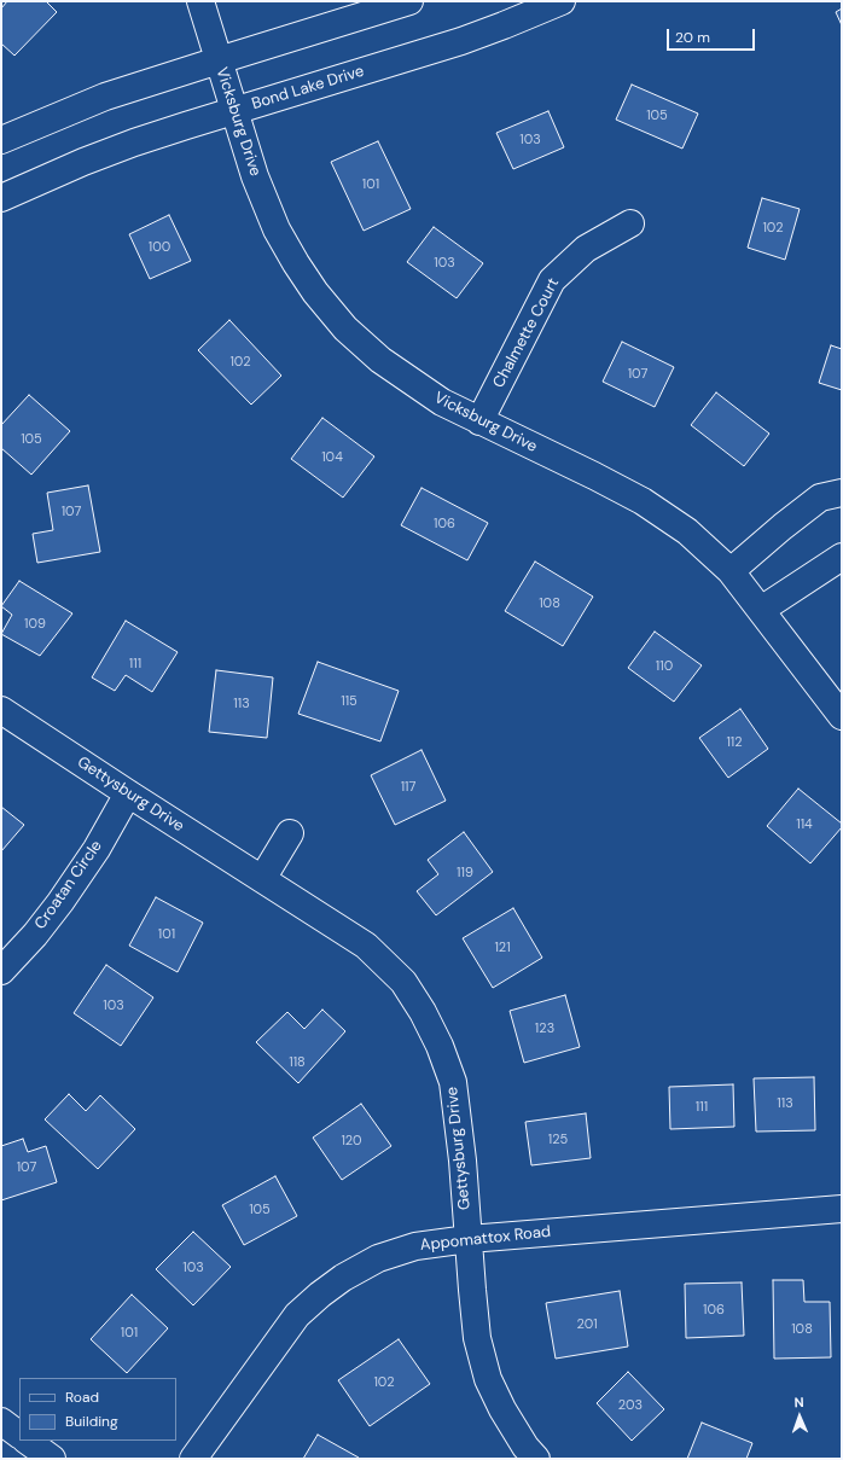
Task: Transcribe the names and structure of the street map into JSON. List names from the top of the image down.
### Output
{
  "streets": {
    "street": [
      "Bond Lake Drive",
      "Vicksburg Drive",
      "Chalmette Court",
      "Gettysburg Drive",
      "Croatan Circle",
      "Appomattox Road"
    ]
  },
  "crossings": [
    ["Bond Lake Drive", "Vicksburg Drive"],
    ["Vicksburg Drive", "Chalmette Court"],
    ["Gettysburg Drive", "Croatan Circle"],
    ["Gettysburg Drive", "Appomattox Road"]
  ],
  "house_numbers": [
    "105",
    "103",
    "101",
    "102",
    "100",
    "103",
    "102",
    "107",
    "105",
    "104",
    "107",
    "106",
    "108",
    "109",
    "111",
    "110",
    "115",
    "113",
    "112",
    "117",
    "114",
    "119",
    "101",
    "121",
    "103",
    "123",
    "118",
    "113",
    "111",
    "125",
    "120",
    "107",
    "105",
    "103",
    "106",
    "201",
    "108",
    "101",
    "102",
    "203"
  ],
  "legend": ["Road", "Building"],
  "scale_bar": "20 m",
  "north": "top"
}
